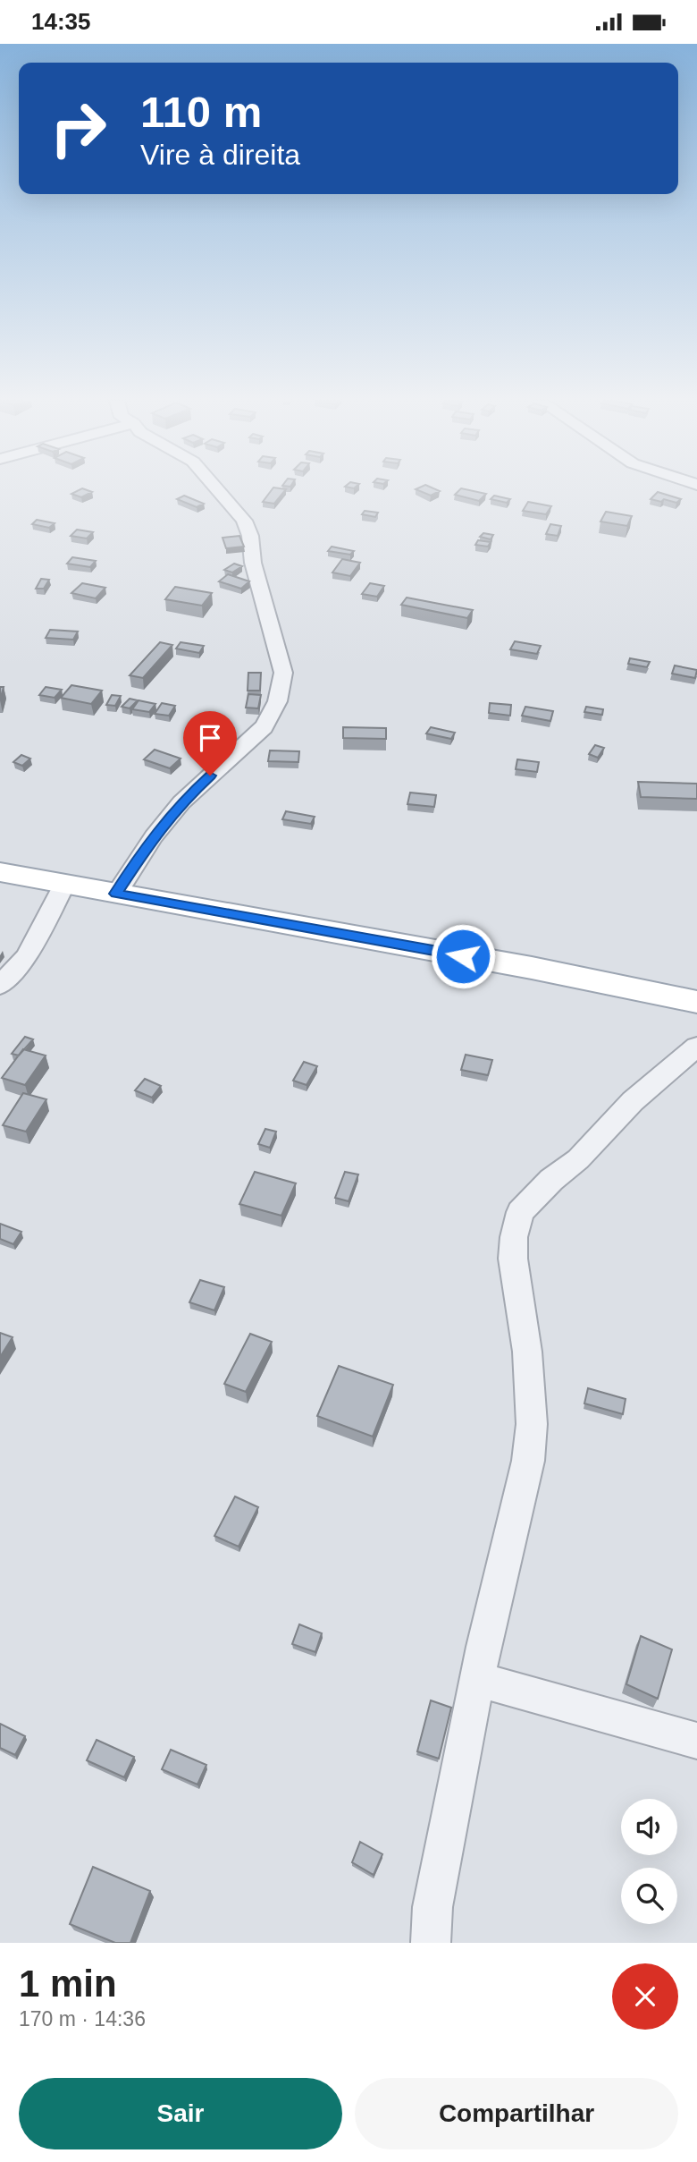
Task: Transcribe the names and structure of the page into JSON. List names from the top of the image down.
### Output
{
  "page": {
    "status": "14:35",
    "turn": ["110 m", "Vire à direita"],
    "heading": ["1 min", "170 m · 14:36"],
    "buttons": ["Sair", "Compartilhar"]
  }
}
